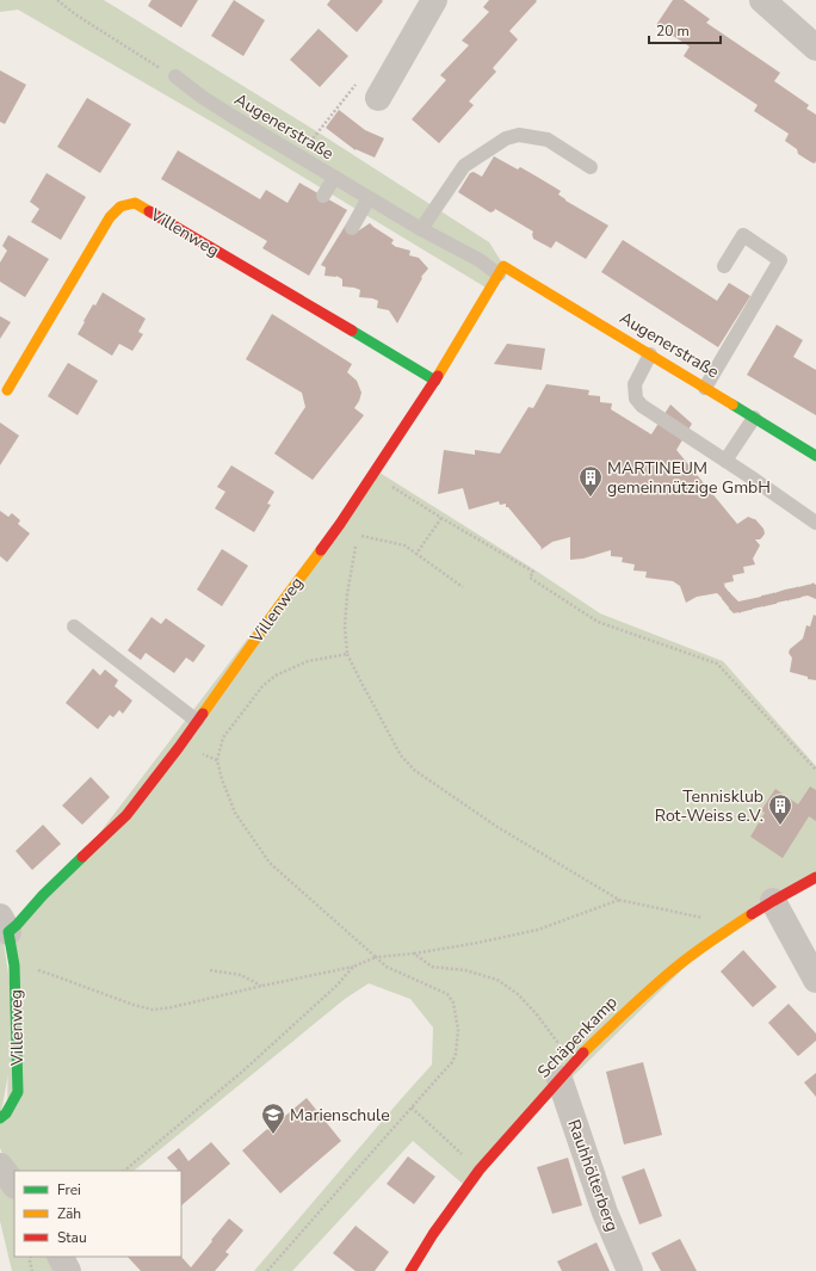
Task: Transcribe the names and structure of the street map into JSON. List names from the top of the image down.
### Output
{
  "streets": {
    "street": [
      "Augenerstraße",
      "Villenweg",
      "Schäpenkamp",
      "Rauhhölterberg"
    ]
  },
  "crossings": [
    ["Augenerstraße", "Villenweg"],
    ["Schäpenkamp", "Rauhhölterberg"]
  ],
  "places": {
    "building": ["MARTINEUM gemeinnützige GmbH", "Tennisklub Rot-Weiss e.V."],
    "school or university": ["Marienschule"]
  },
  "legend": ["Frei", "Zäh", "Stau"],
  "scale_bar": "20 m"
}
